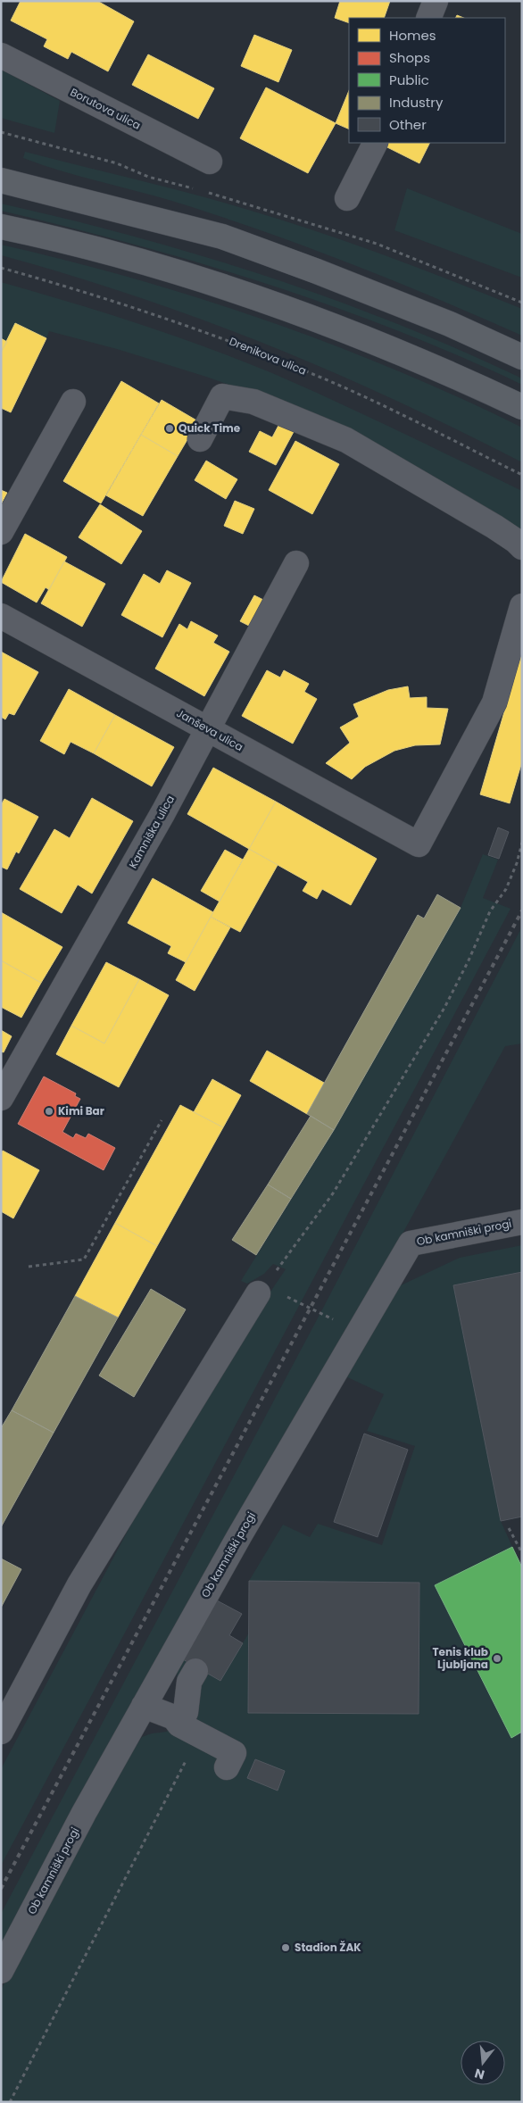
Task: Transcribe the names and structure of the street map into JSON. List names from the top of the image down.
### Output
{
  "streets": {
    "street": [
      "Borutova ulica",
      "Janševa ulica",
      "Kamniška ulica",
      "Ob kamniški progi"
    ],
    "path": ["Drenikova ulica"]
  },
  "crossings": [
    ["Janševa ulica", "Kamniška ulica"]
  ],
  "places": [
    "Quick Time",
    "Kimi Bar",
    "Tenis klub Ljubljana",
    "Stadion ŽAK"
  ],
  "legend": [
    "Homes",
    "Shops",
    "Public",
    "Industry",
    "Other"
  ],
  "north": "bottom"
}
